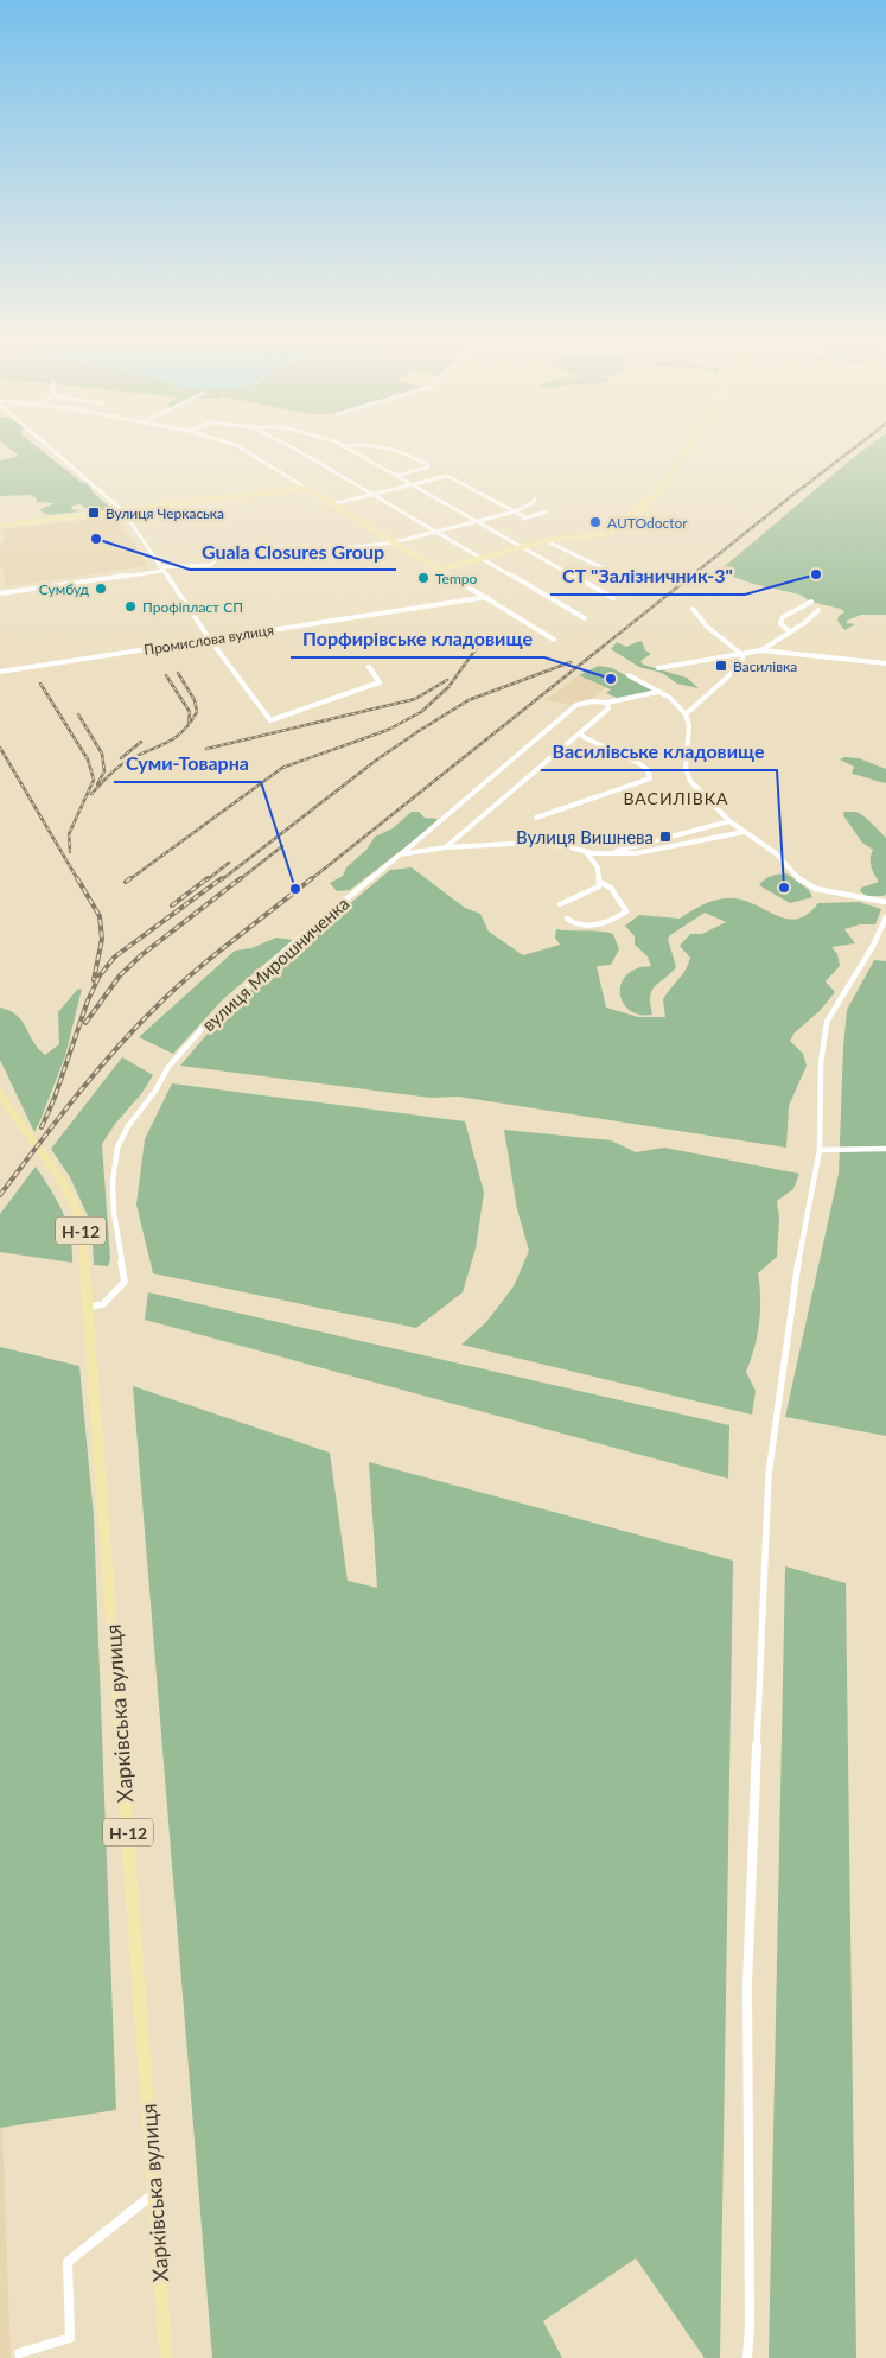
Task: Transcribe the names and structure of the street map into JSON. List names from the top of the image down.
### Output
{
  "streets": {
    "main road": ["Н-12", "Харківська вулиця"],
    "street": ["Промислова вулиця", "вулиця Мирошниченка"]
  },
  "crossings": [
    ["вулиця Мирошниченка", "Харківська вулиця"]
  ],
  "districts": ["ВАСИЛІВКА"],
  "places": {
    "transit": ["Вулиця Черкаська", "Василівка", "Вулиця Вишнева"],
    "other": [
      "AUTOdoctor",
      "Guala Closures Group",
      "СТ \"Залізничник-3\"",
      "Tempo",
      "Сумбуд",
      "Профіпласт СП",
      "Порфирівське кладовище",
      "Василівське кладовище",
      "Суми-Товарна"
    ]
  }
}
